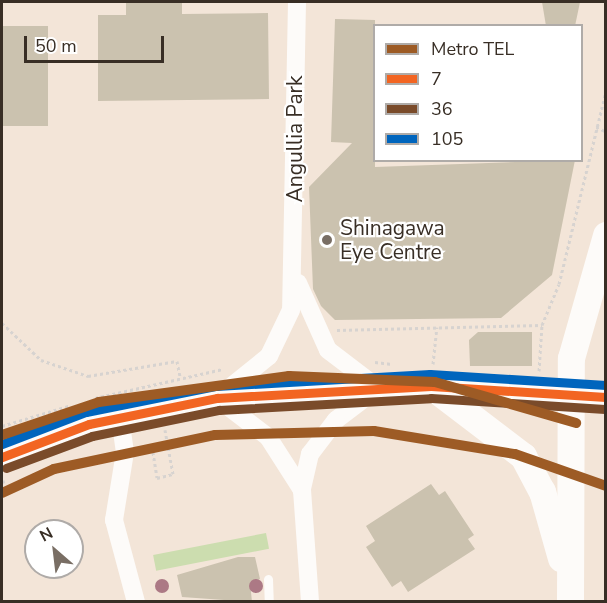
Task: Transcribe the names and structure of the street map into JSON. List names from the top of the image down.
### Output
{
  "streets": {
    "street": ["Angullia Park"]
  },
  "places": ["Shinagawa Eye Centre"],
  "lines": [
    "transit line 105",
    "metro line TEL",
    "transit line 7",
    "transit line 36"
  ],
  "legend": [
    "Metro TEL",
    "7",
    "36",
    "105"
  ],
  "scale_bar": "50 m",
  "north": "top left"
}
